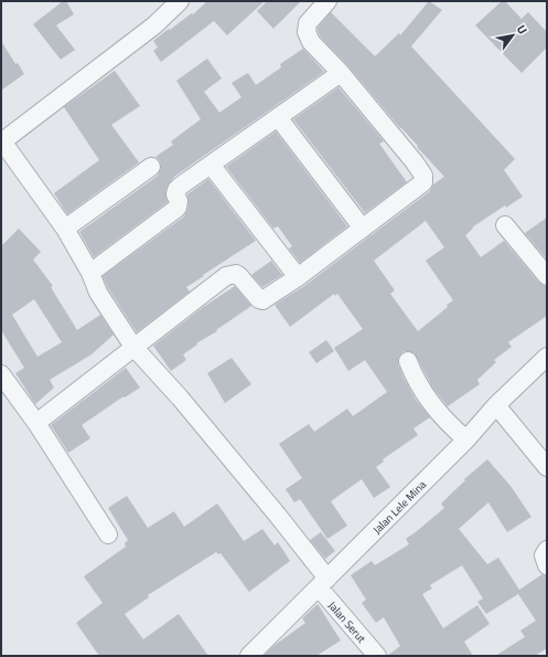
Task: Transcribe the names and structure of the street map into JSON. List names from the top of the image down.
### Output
{
  "streets": {
    "street": ["Jalan Lele Mina", "Jalan Serut"]
  },
  "crossings": [
    ["Jalan Lele Mina", "Jalan Serut"]
  ],
  "north": "top right"
}
